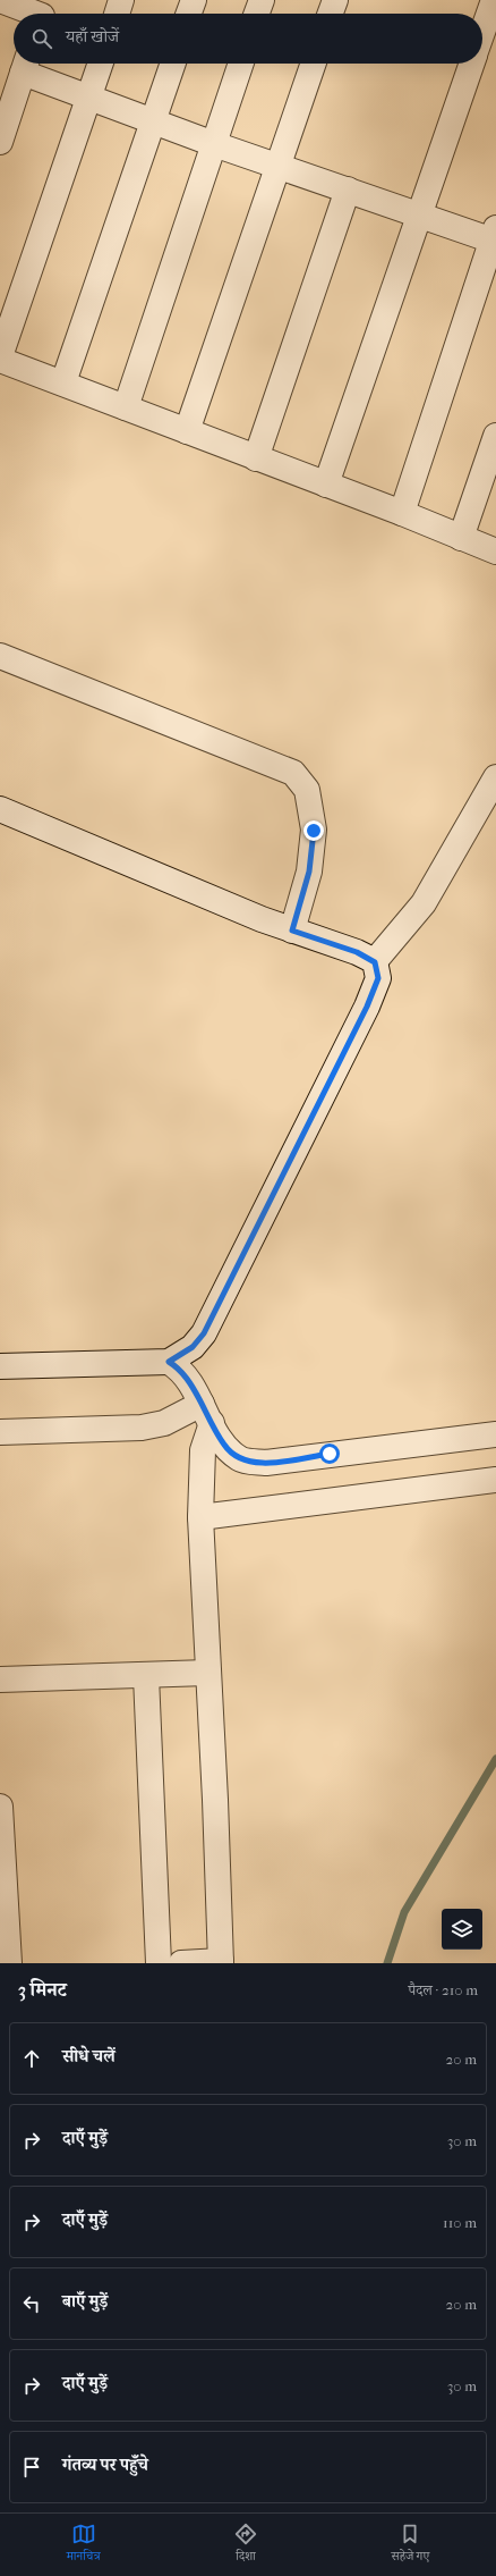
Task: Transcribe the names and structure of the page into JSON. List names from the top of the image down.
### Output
{
  "page": {
    "search": "यहाँ खोजें",
    "heading": ["3 मिनट", "पैदल · 210 m"],
    "list": [
      ["सीधे चलें", "20 m"],
      ["दाएँ मुड़ें", "30 m"],
      ["दाएँ मुड़ें", "110 m"],
      ["बाएँ मुड़ें", "20 m"],
      ["दाएँ मुड़ें", "30 m"],
      "गंतव्य पर पहुँचे"
    ],
    "nav": ["मानचित्र", "दिशा", "सहेजे गए"]
  }
}
